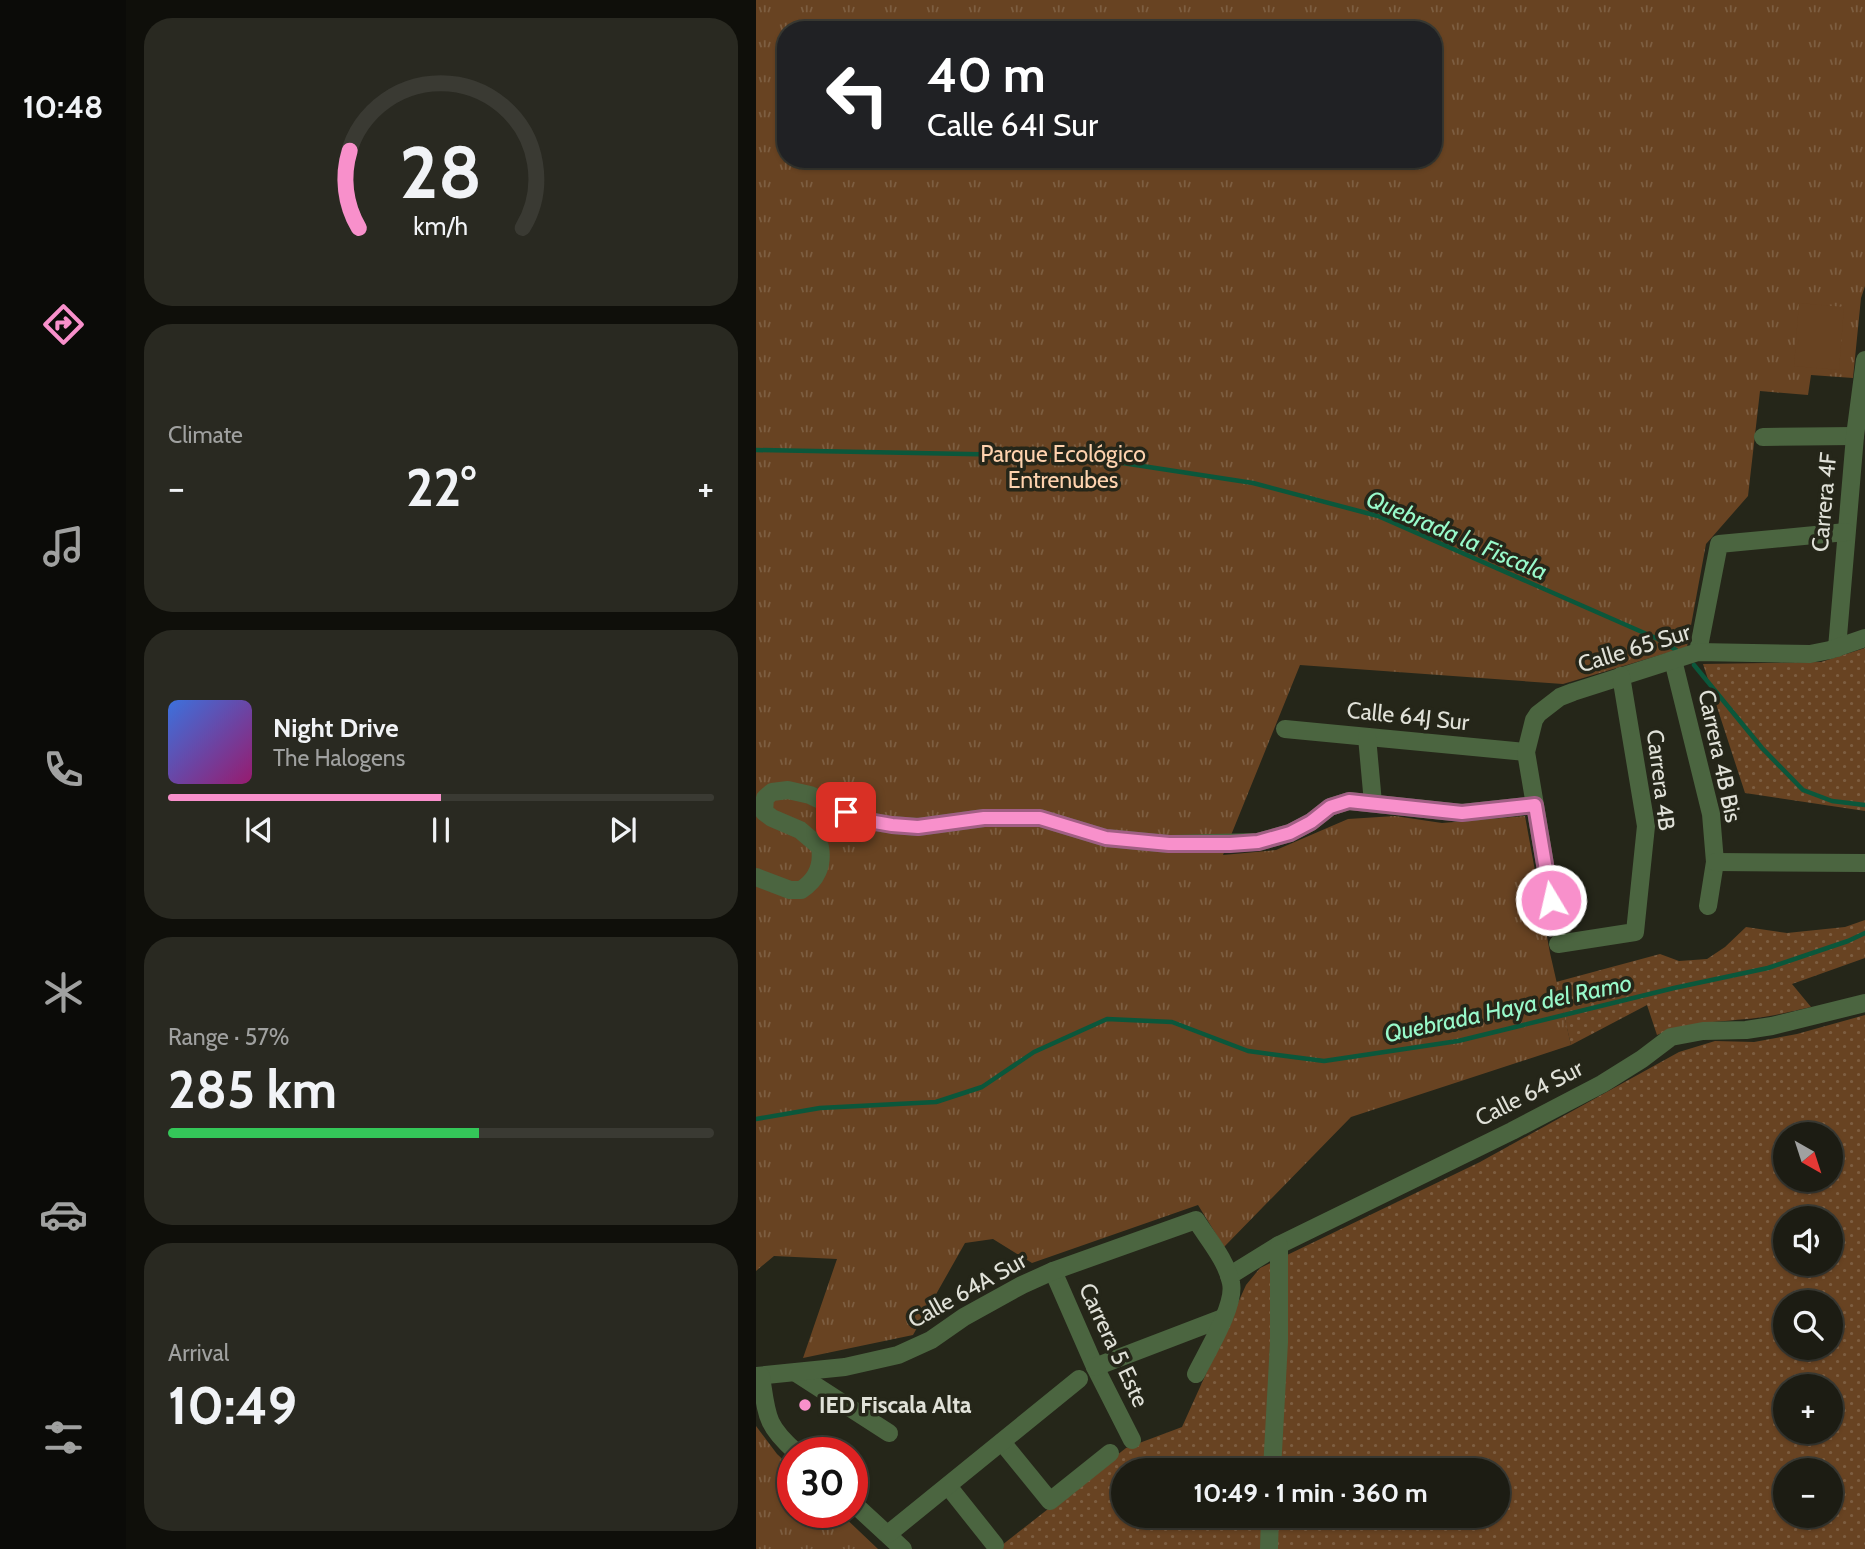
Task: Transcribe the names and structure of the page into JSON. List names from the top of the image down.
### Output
{
  "streets": {
    "street": [
      "Carrera 4F",
      "Calle 65 Sur",
      "Calle 64J Sur",
      "Carrera 4B Bis",
      "Carrera 4B",
      "Calle 64 Sur",
      "Calle 64A Sur",
      "Carrera 5 Este"
    ]
  },
  "crossings": [
    ["Carrera 4F", "Calle 65 Sur"],
    ["Calle 65 Sur", "Calle 64J Sur"],
    ["Calle 65 Sur", "Carrera 4B Bis"],
    ["Calle 65 Sur", "Carrera 4B"],
    ["Calle 64 Sur", "Calle 64A Sur"],
    ["Calle 64A Sur", "Carrera 5 Este"]
  ],
  "water": ["Quebrada la Fiscala", "Quebrada Haya del Ramo"],
  "parks": ["Parque Ecológico Entrenubes"],
  "places": ["IED Fiscala Alta"],
  "north": "bottom right",
  "page": {
    "tabs": "10:48",
    "turn": ["40 m", "Calle 64I Sur"],
    "tile": [
      "Climate",
      ["Range · 57%", "285 km"],
      ["Arrival", "10:49"]
    ],
    "heat": ["−", "22°", "+"],
    "song": ["Night Drive", "The Halogens"],
    "map_buttons": ["+", "−"],
    "limit": "30",
    "trip": "10:49 · 1 min · 360 m",
    "gauge": ["28", "km/h"]
  }
}
